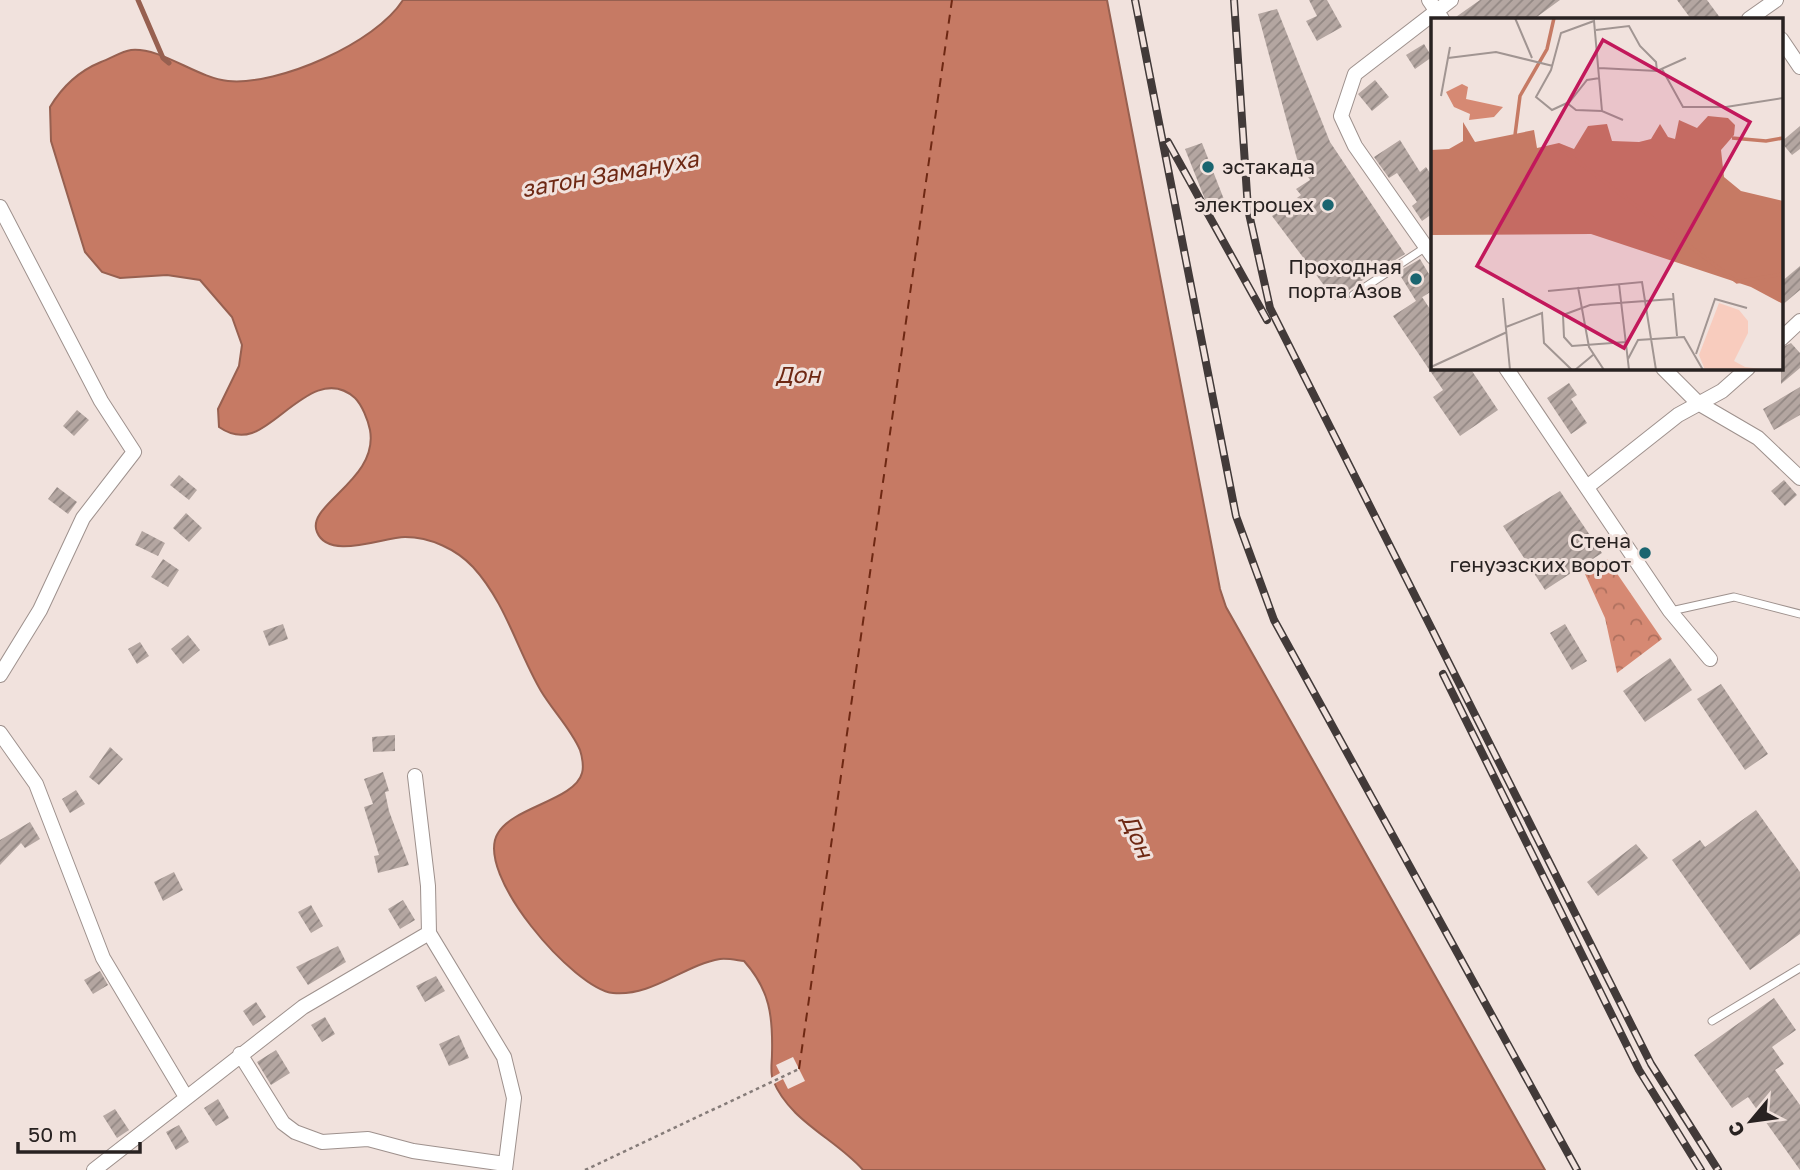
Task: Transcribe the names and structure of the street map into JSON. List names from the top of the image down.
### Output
{
  "water": ["затон Замануха", "Дон"],
  "places": [
    "эстакада",
    "электроцех",
    "Проходная порта Азов",
    "Стена генуэзских ворот"
  ],
  "scale_bar": "50 m",
  "north": "bottom left"
}
